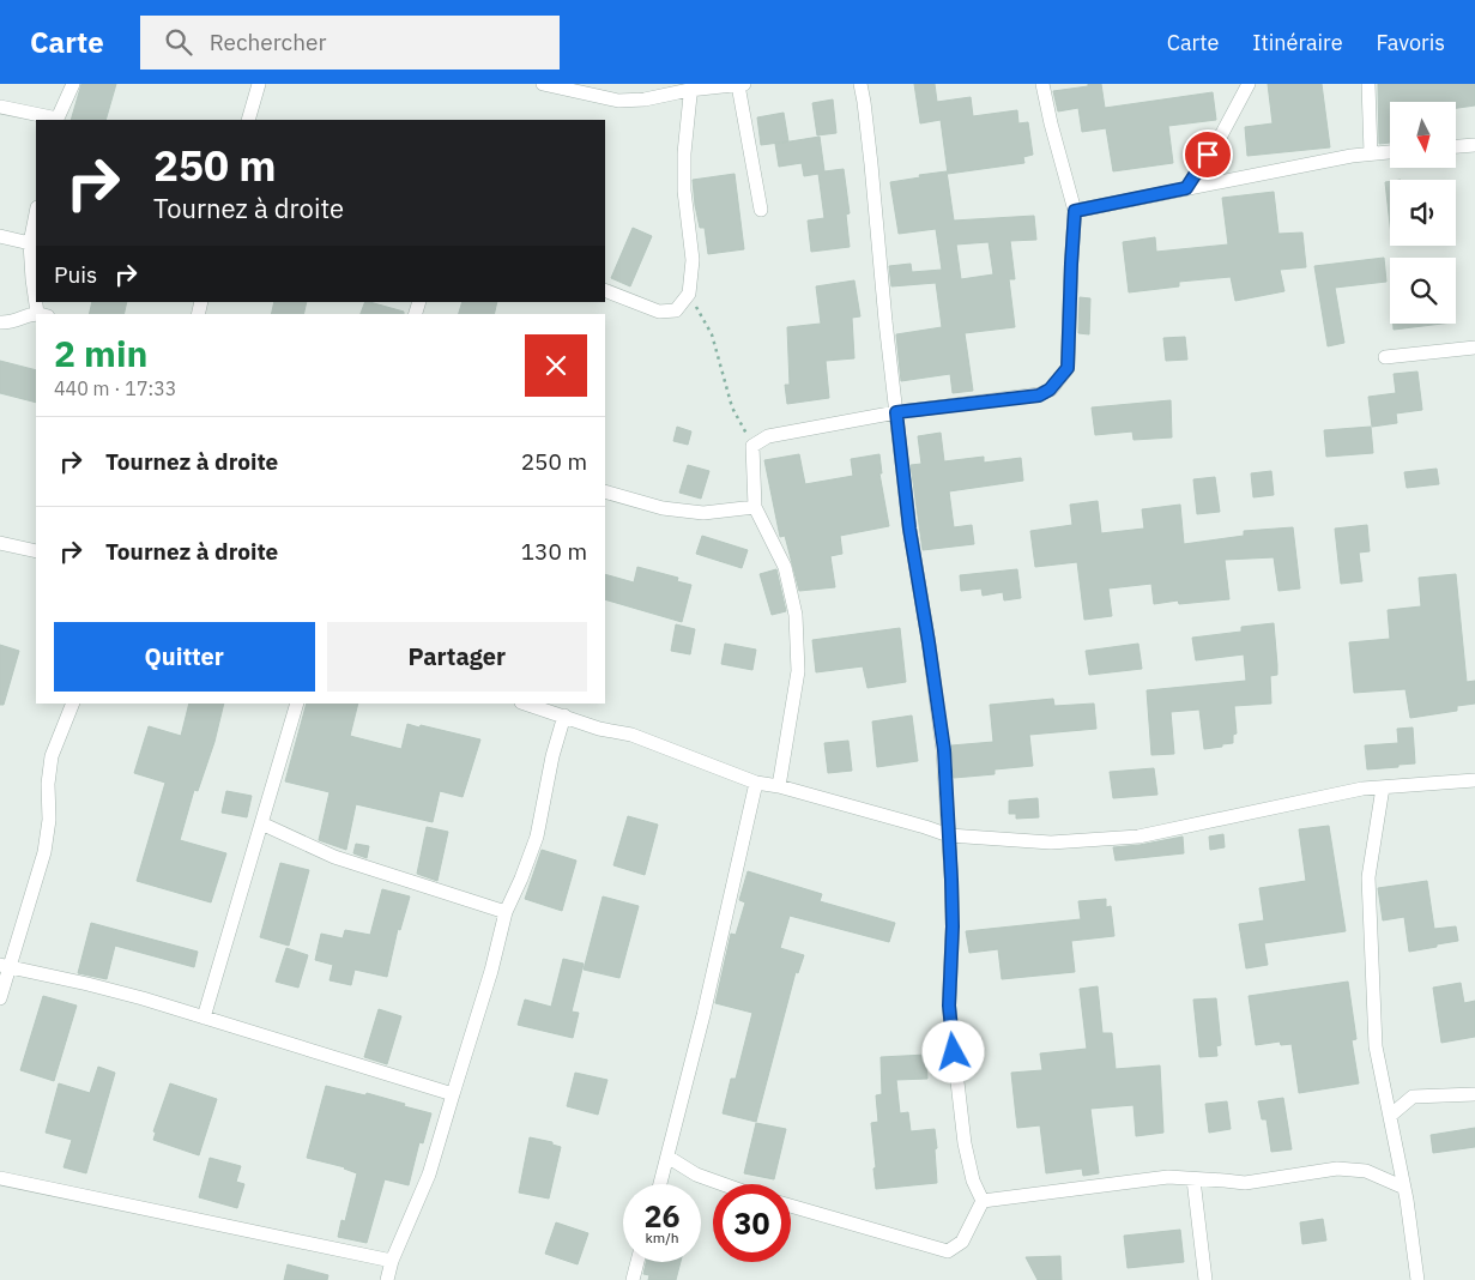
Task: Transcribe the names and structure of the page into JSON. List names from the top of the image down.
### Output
{
  "north": "bottom",
  "page": {
    "header": "Carte",
    "search": "Rechercher",
    "nav": ["Carte", "Itinéraire", "Favoris"],
    "turn": ["250 m", "Tournez à droite"],
    "then": "Puis",
    "heading": ["2 min", "440 m · 17:33"],
    "list": [
      {
        "name": "Tournez à droite",
        "value": "250 m"
      },
      {
        "name": "Tournez à droite",
        "value": "130 m"
      }
    ],
    "buttons": ["Quitter", "Partager"],
    "speed": "26 km/h",
    "limit": "30"
  }
}
